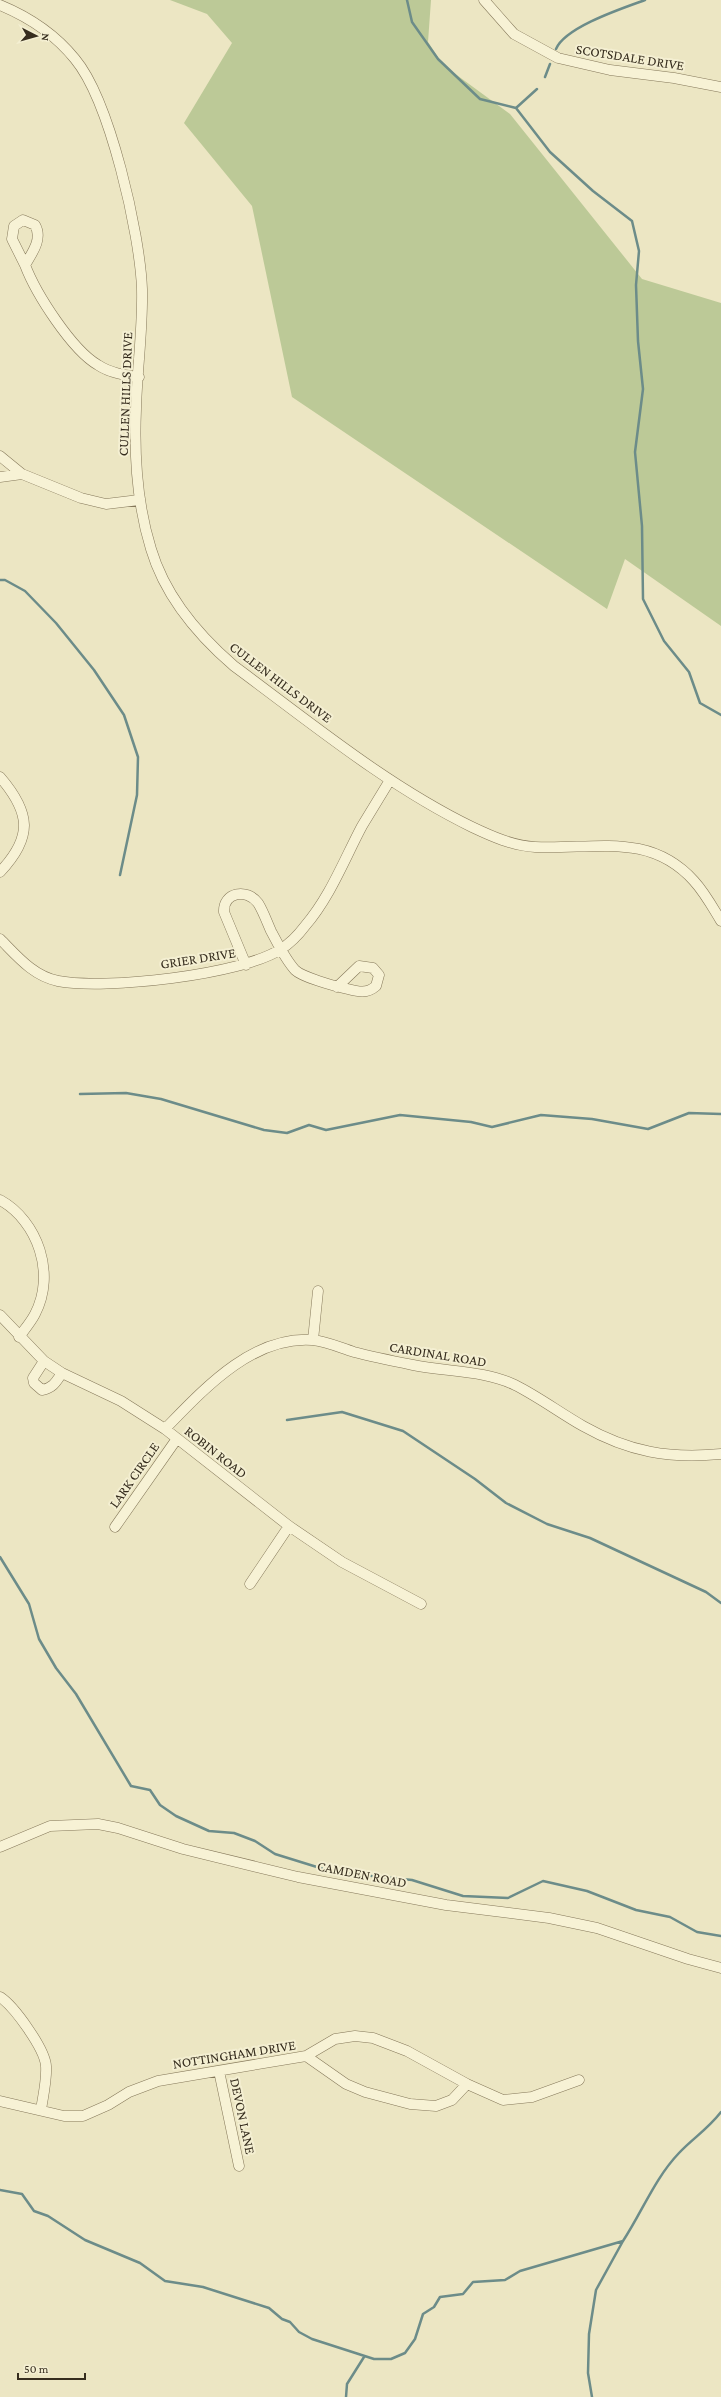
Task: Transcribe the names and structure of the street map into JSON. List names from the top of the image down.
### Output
{
  "streets": {
    "street": [
      "SCOTSDALE DRIVE",
      "CULLEN HILLS DRIVE",
      "GRIER DRIVE",
      "CARDINAL ROAD",
      "ROBIN ROAD",
      "LARK CIRCLE",
      "CAMDEN ROAD",
      "NOTTINGHAM DRIVE",
      "DEVON LANE"
    ]
  },
  "crossings": [
    ["CULLEN HILLS DRIVE", "GRIER DRIVE"],
    ["CARDINAL ROAD", "ROBIN ROAD"],
    ["ROBIN ROAD", "LARK CIRCLE"],
    ["NOTTINGHAM DRIVE", "DEVON LANE"]
  ],
  "scale_bar": "50 m",
  "north": "right"
}
